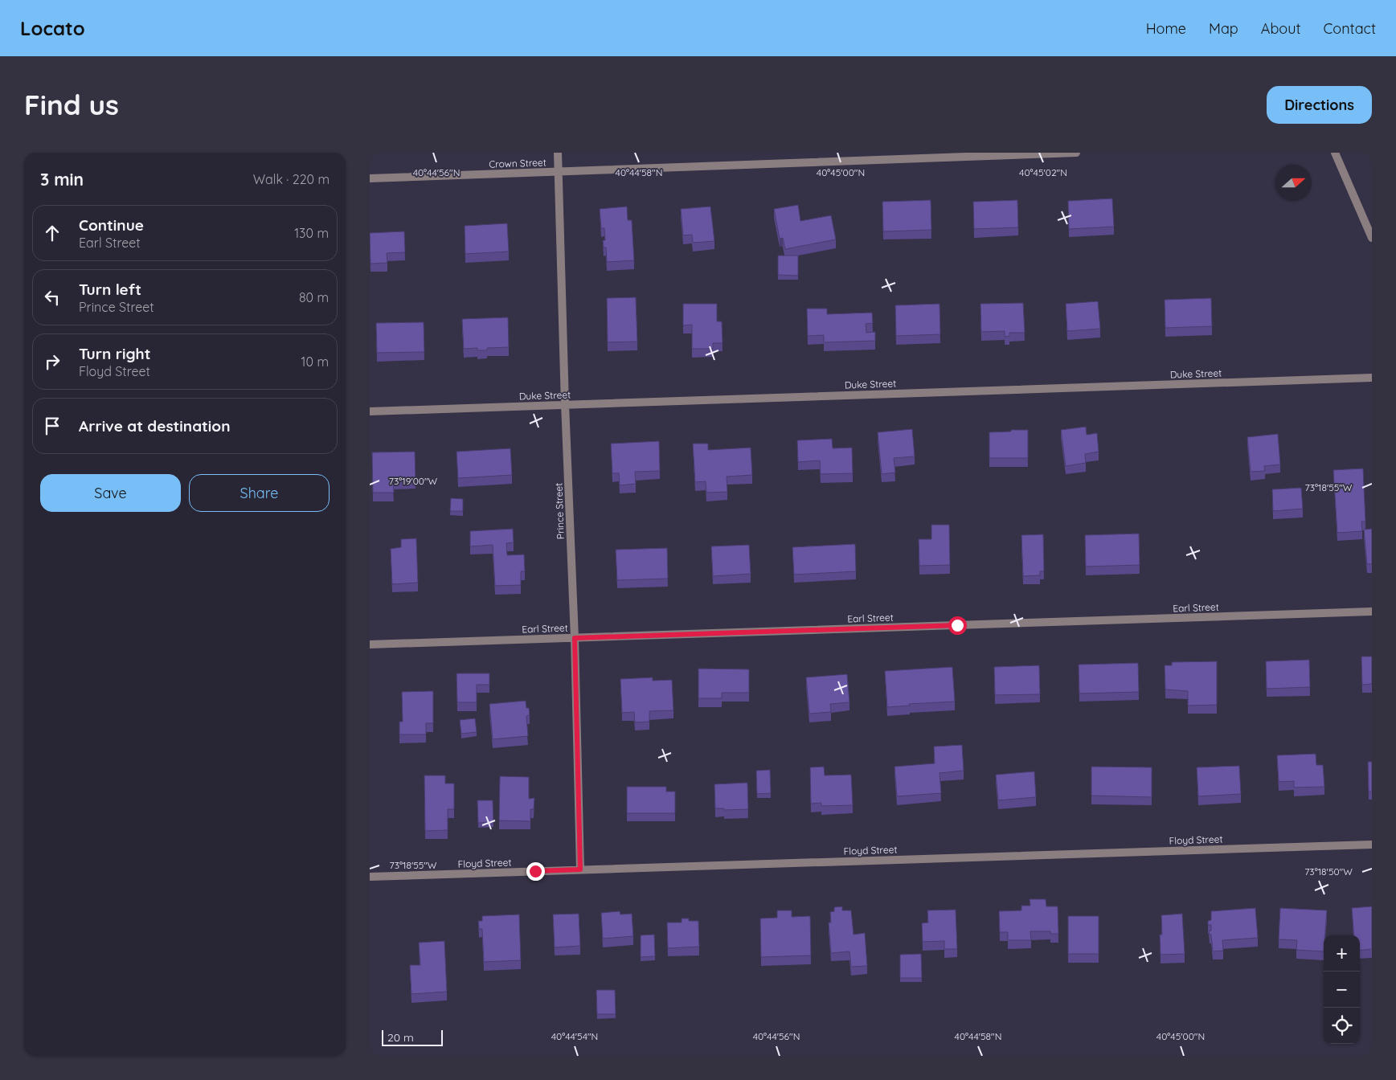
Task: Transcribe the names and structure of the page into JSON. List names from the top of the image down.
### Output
{
  "streets": {
    "street": [
      "Crown Street",
      "Duke Street",
      "Prince Street",
      "Earl Street",
      "Floyd Street"
    ]
  },
  "crossings": [
    ["Crown Street", "Prince Street"],
    ["Duke Street", "Prince Street"],
    ["Prince Street", "Earl Street"],
    ["Prince Street", "Floyd Street"]
  ],
  "scale_bar": "20 m",
  "north": "right",
  "page": {
    "header": "Locato",
    "nav": [
      "Home",
      "Map",
      "About",
      "Contact"
    ],
    "buttons": [
      "Directions",
      ["Save", "Share"]
    ],
    "title": "Find us",
    "heading": ["3 min", "Walk · 220 m"],
    "list": [
      ["Continue", "Earl Street", "130 m"],
      ["Turn left", "Prince Street", "80 m"],
      ["Turn right", "Floyd Street", "10 m"],
      "Arrive at destination"
    ],
    "map_buttons": ["+", "−"],
    "scale": "20 m"
  },
  "coordinates": [
    "40°44'56\"N",
    "40°44'58\"N",
    "40°45'00\"N",
    "40°45'02\"N",
    "73°19'00\"W",
    "73°18'55\"W",
    "73°18'50\"W",
    "40°44'54\"N"
  ]
}
